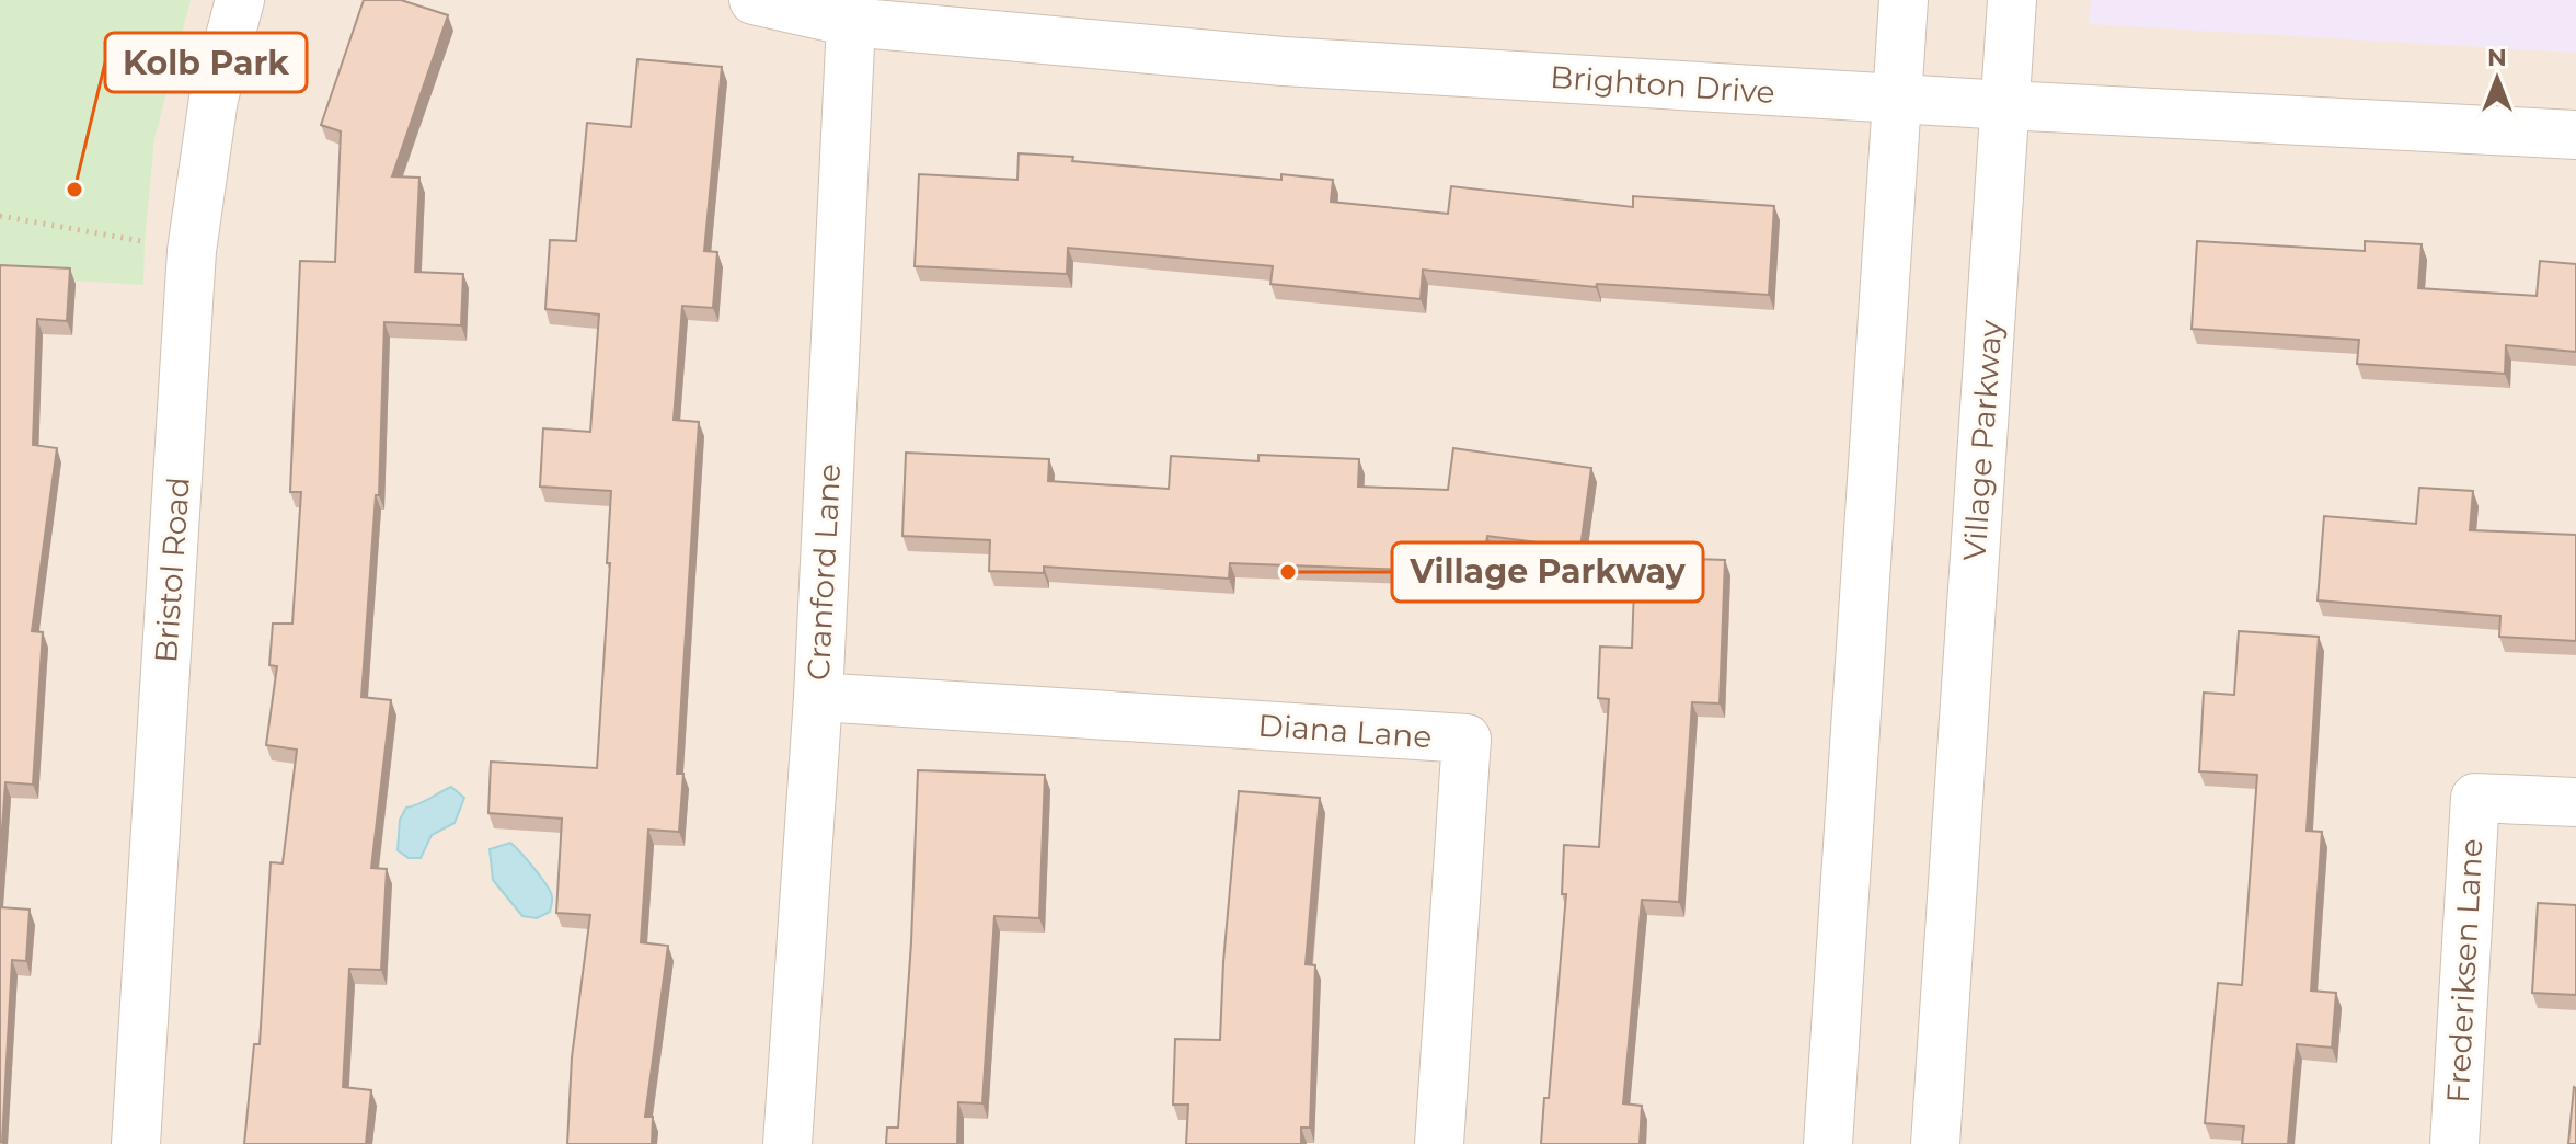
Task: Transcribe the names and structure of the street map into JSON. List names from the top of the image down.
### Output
{
  "streets": {
    "street": [
      "Brighton Drive",
      "Village Parkway",
      "Bristol Road",
      "Cranford Lane",
      "Diana Lane",
      "Frederiksen Lane"
    ]
  },
  "crossings": [
    ["Brighton Drive", "Village Parkway"],
    ["Brighton Drive", "Cranford Lane"],
    ["Cranford Lane", "Diana Lane"]
  ],
  "places": ["Kolb Park", "Village Parkway"],
  "north": "top"
}
